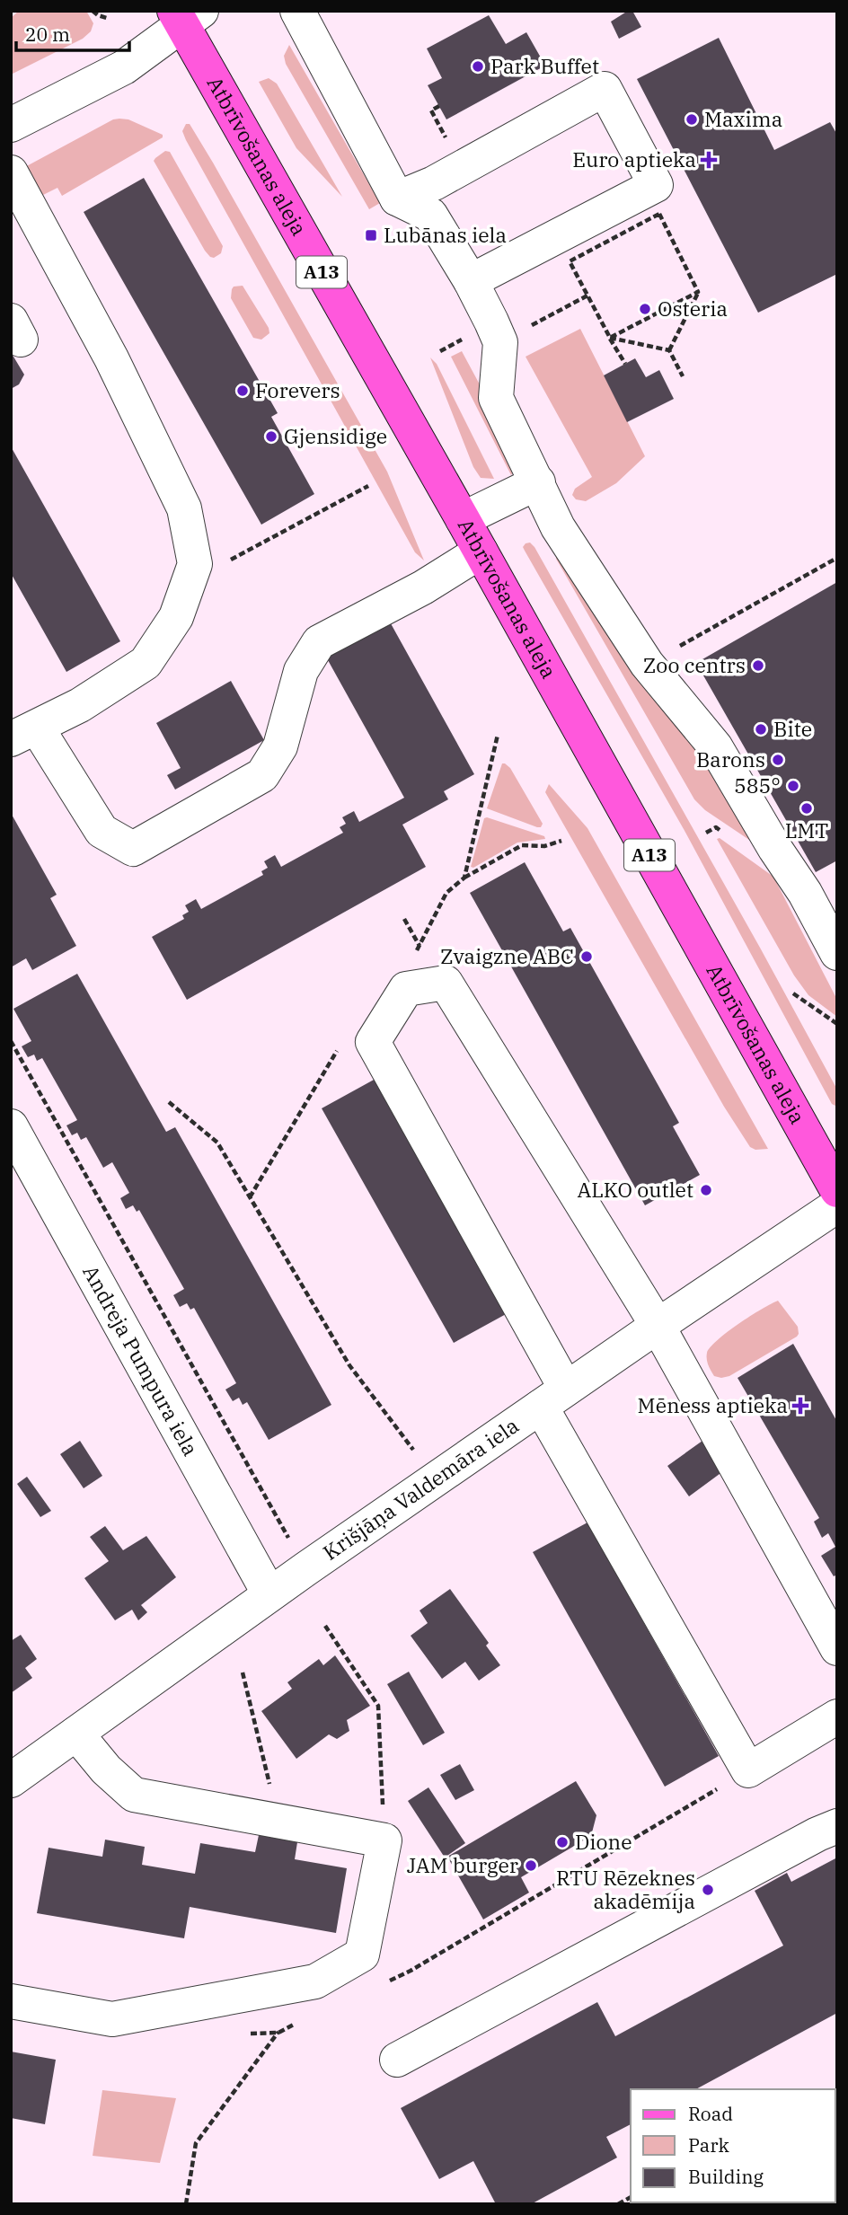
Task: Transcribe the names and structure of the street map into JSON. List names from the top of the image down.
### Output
{
  "streets": {
    "main road": ["Atbrīvošanas aleja", "A13"],
    "street": ["Andreja Pumpura iela", "Krišjāņa Valdemāra iela"]
  },
  "crossings": [
    ["Andreja Pumpura iela", "Krišjāņa Valdemāra iela"]
  ],
  "places": {
    "other": [
      "Park Buffet",
      "Maxima",
      "Osteria",
      "Forevers",
      "Gjensidige",
      "Zoo centrs",
      "Bite",
      "Barons",
      "585°",
      "LMT",
      "Zvaigzne ABC",
      "ALKO outlet",
      "Dione",
      "JAM burger",
      "RTU Rēzeknes akadēmija"
    ],
    "health": ["Euro aptieka", "Mēness aptieka"],
    "transit": ["Lubānas iela"]
  },
  "legend": ["Road", "Park", "Building"],
  "scale_bar": "20 m"
}
